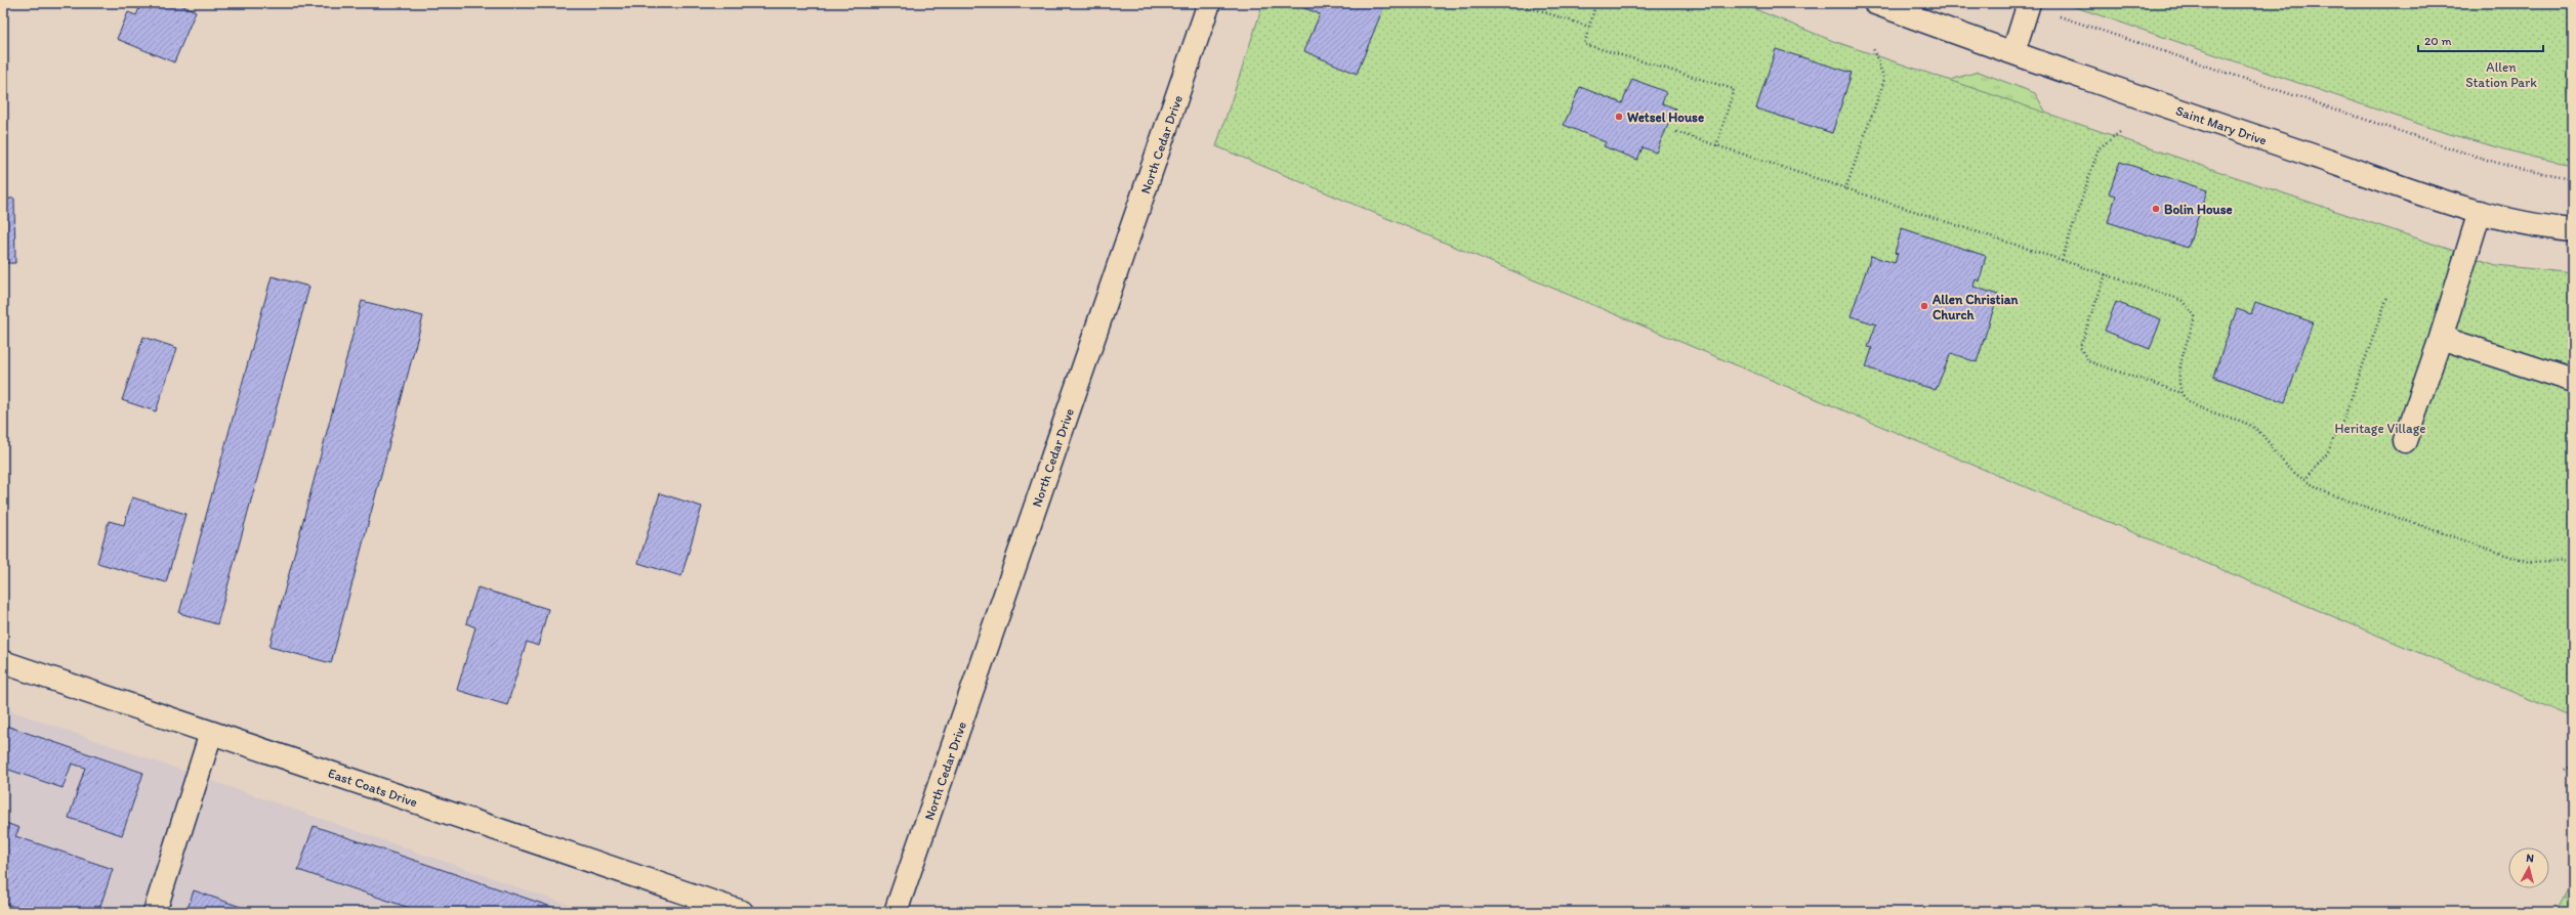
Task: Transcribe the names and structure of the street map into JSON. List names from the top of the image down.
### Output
{
  "streets": {
    "street": ["Saint Mary Drive", "North Cedar Drive", "East Coats Drive"]
  },
  "parks": ["Allen Station Park", "Heritage Village"],
  "places": ["Wetsel House", "Bolin House", "Allen Christian Church"],
  "scale_bar": "20 m",
  "north": "top"
}
